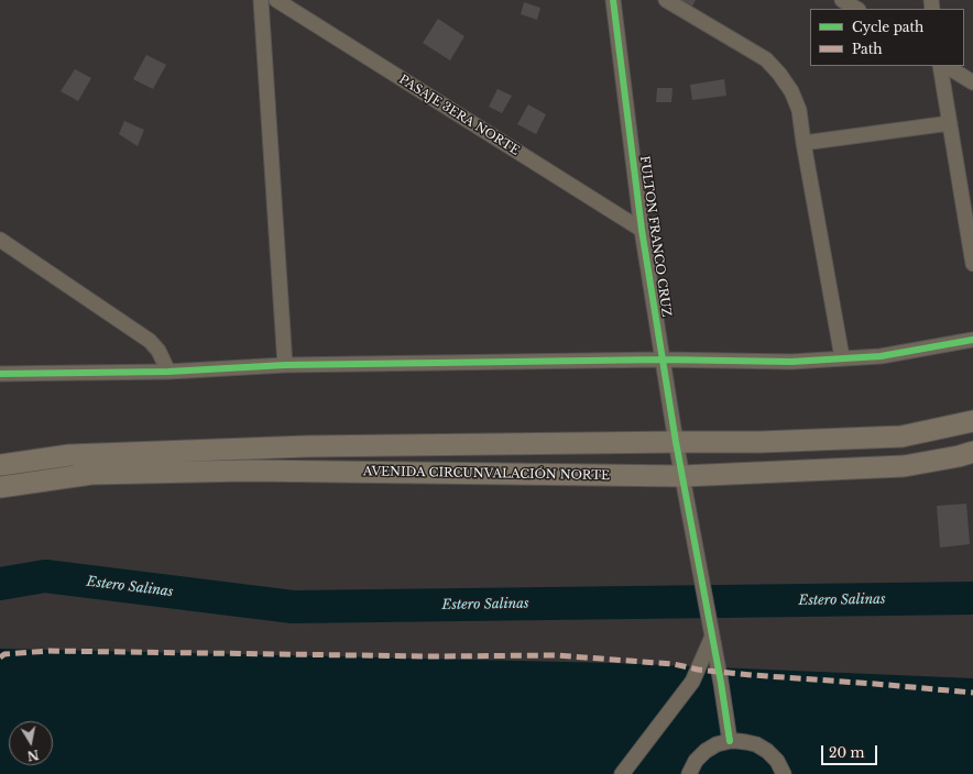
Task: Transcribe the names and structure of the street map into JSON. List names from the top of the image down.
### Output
{
  "streets": {
    "main road": ["AVENIDA CIRCUNVALACIÓN NORTE"],
    "street": ["PASAJE 3ERA NORTE", "FULTON FRANCO CRUZ"]
  },
  "crossings": [
    ["PASAJE 3ERA NORTE", "FULTON FRANCO CRUZ"],
    ["FULTON FRANCO CRUZ", "AVENIDA CIRCUNVALACIÓN NORTE"]
  ],
  "water": ["Estero Salinas"],
  "legend": ["Cycle path", "Path"],
  "scale_bar": "20 m",
  "north": "bottom"
}
